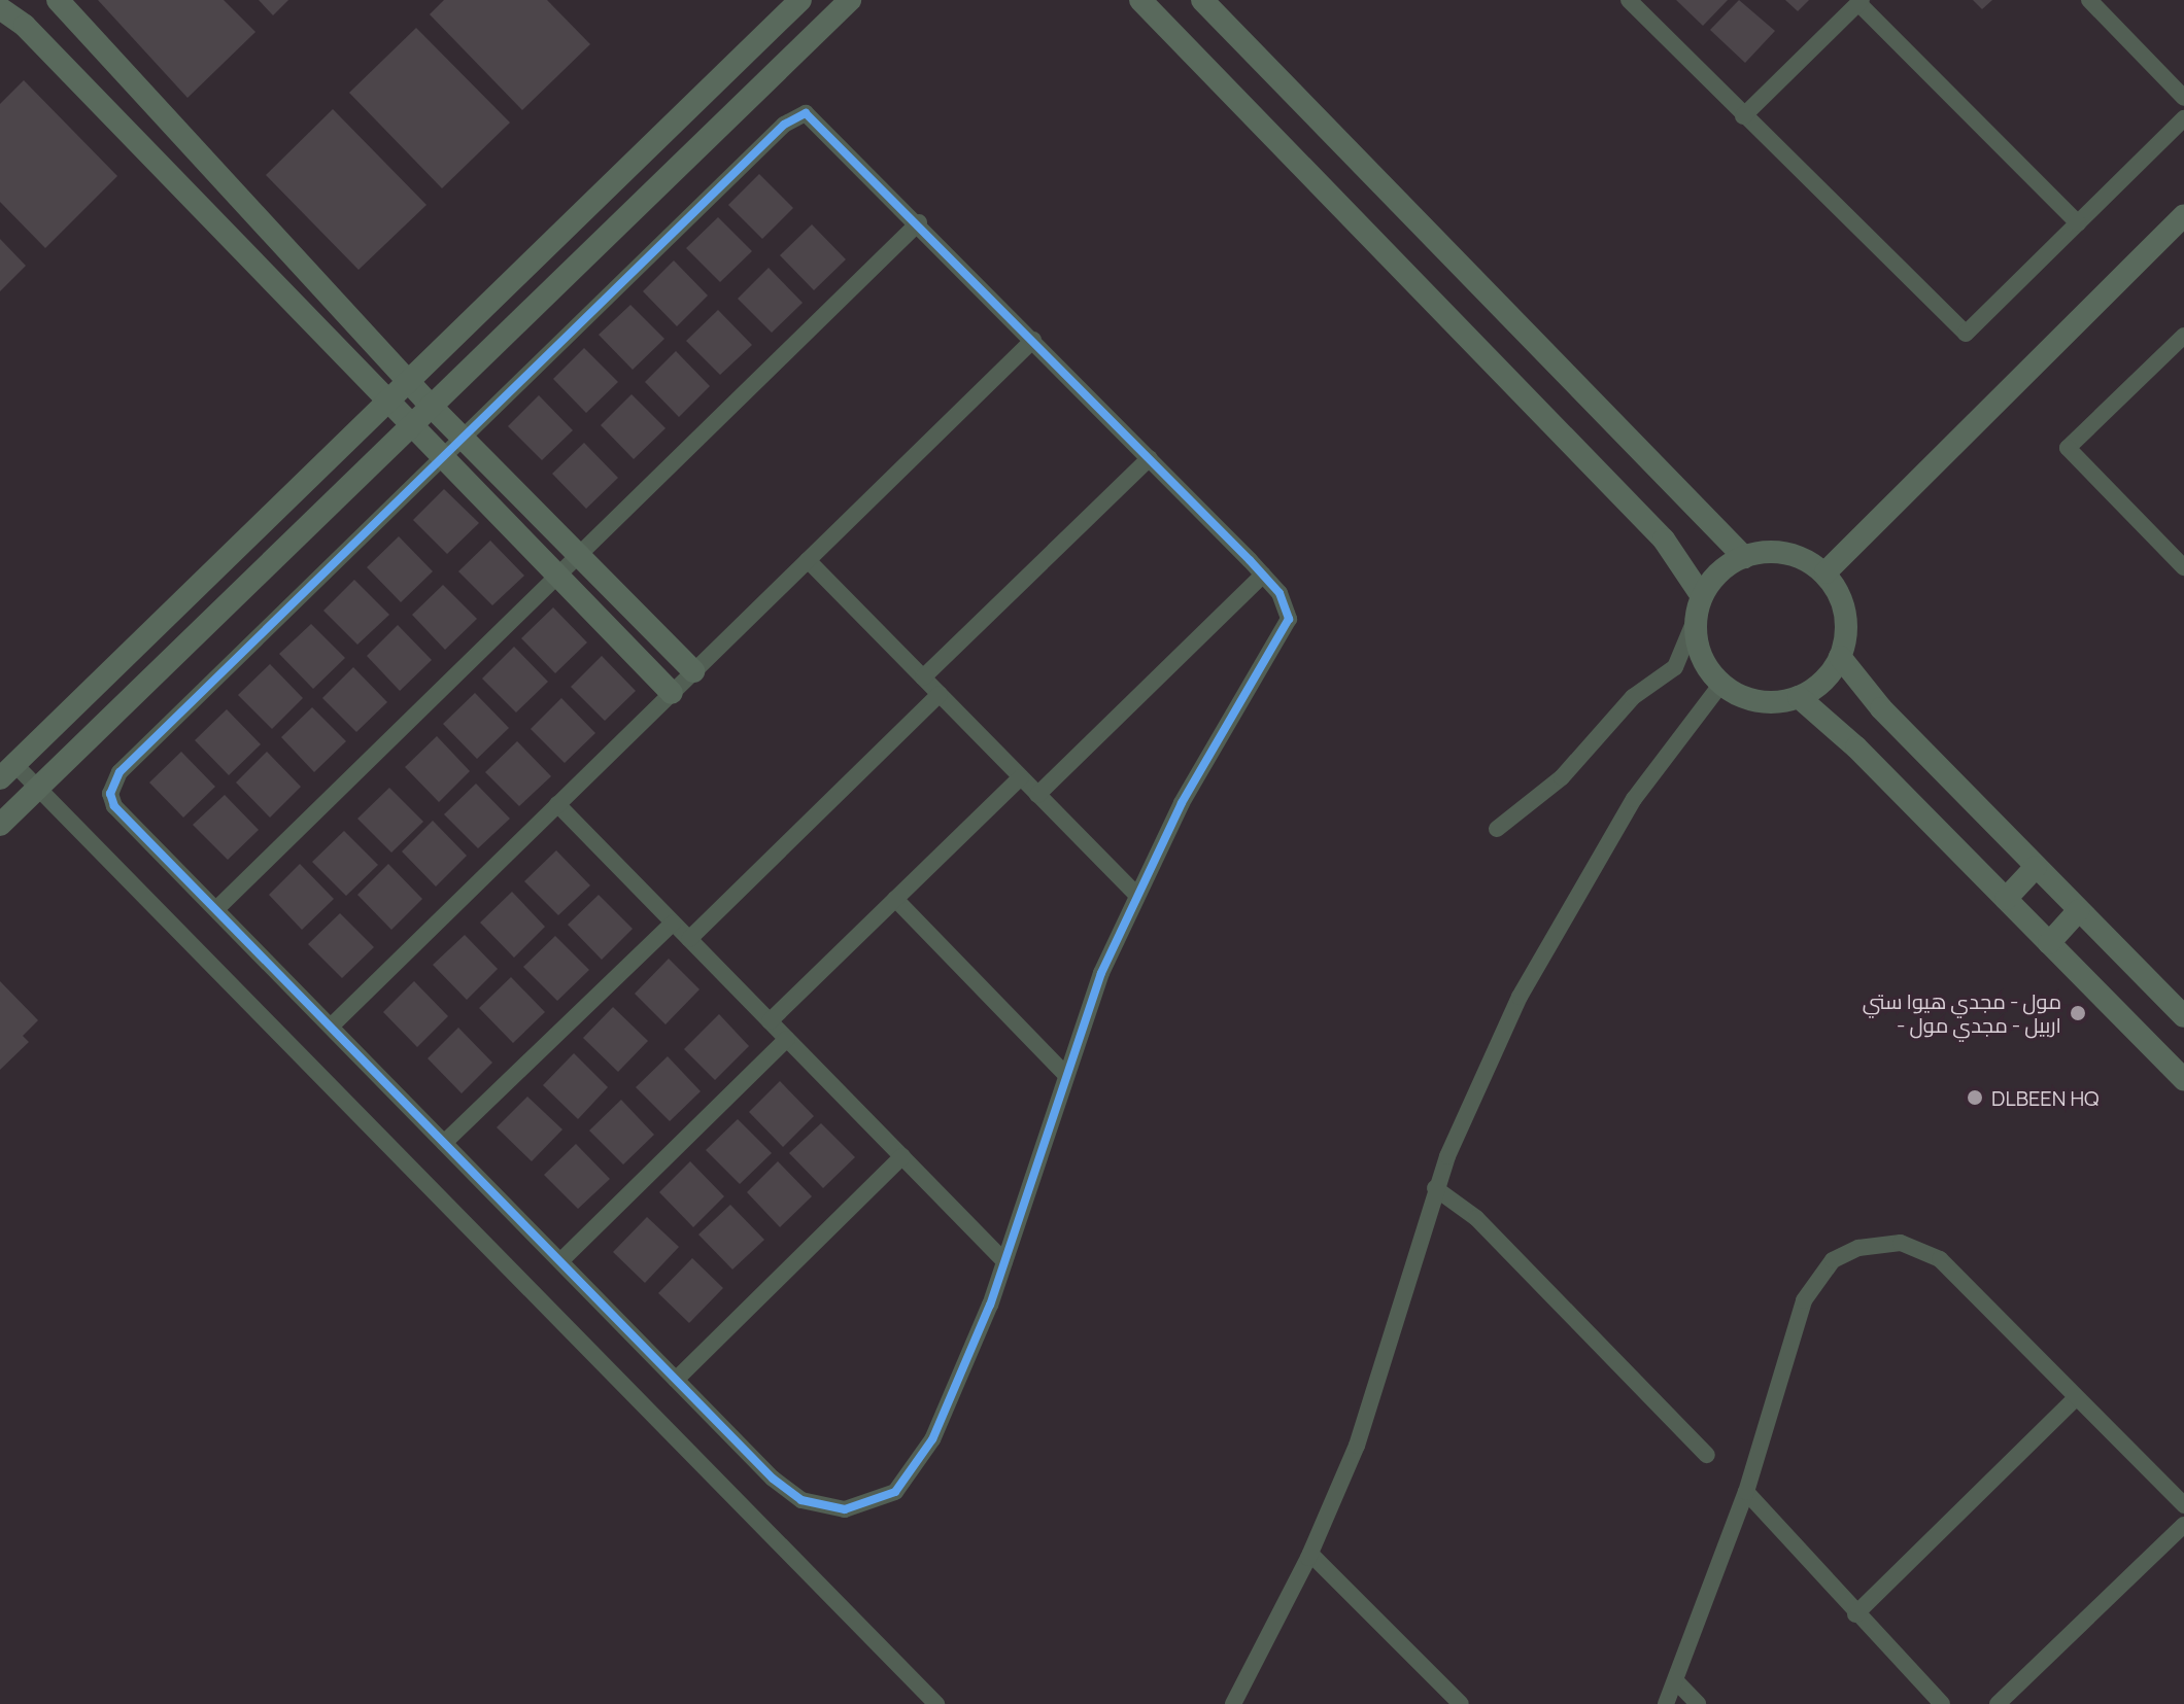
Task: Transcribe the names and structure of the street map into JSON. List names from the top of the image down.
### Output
{
  "places": ["مول - مجدي هيوا ستي - اربيل - مجدي مول", "DLBEEN HQ"]
}
